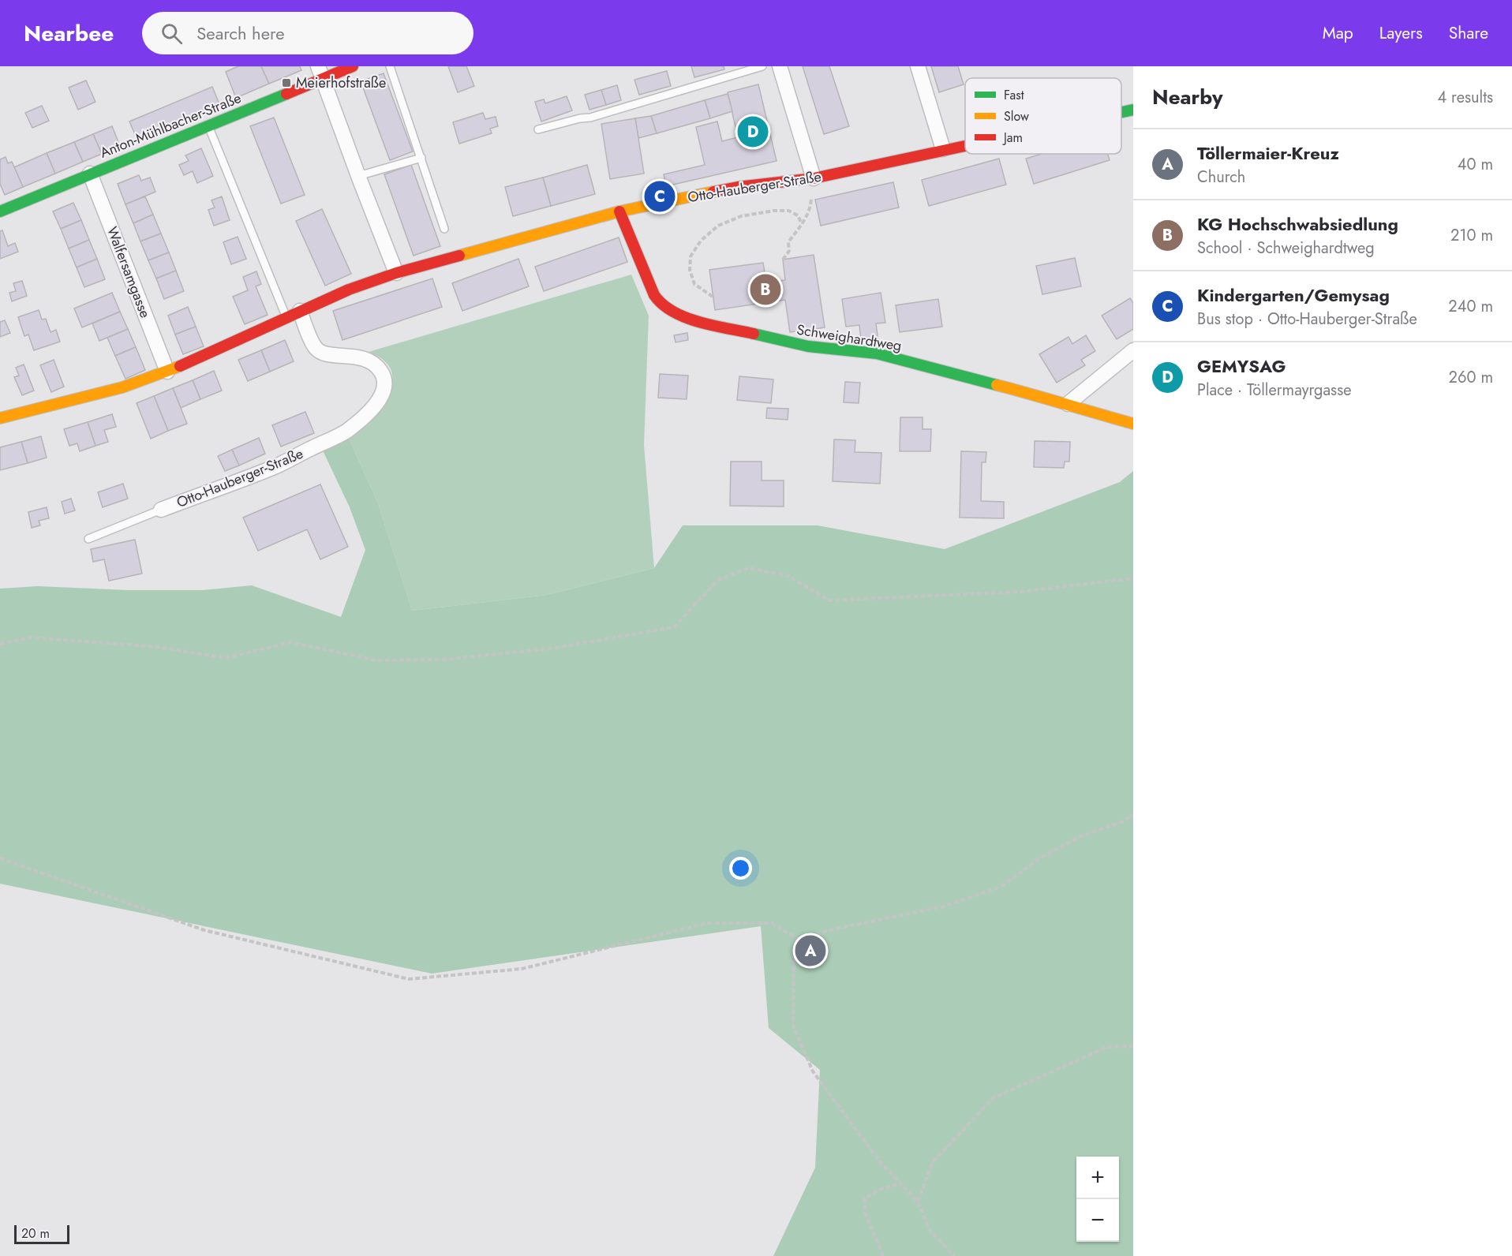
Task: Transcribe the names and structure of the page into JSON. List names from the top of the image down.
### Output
{
  "streets": {
    "street": [
      "Anton-Mühlbacher-Straße",
      "Otto-Hauberger-Straße",
      "Walfersamgasse",
      "Schweighardtweg"
    ]
  },
  "crossings": [
    ["Anton-Mühlbacher-Straße", "Walfersamgasse"],
    ["Otto-Hauberger-Straße", "Walfersamgasse"],
    ["Otto-Hauberger-Straße", "Schweighardtweg"]
  ],
  "places": {
    "transit": ["Meierhofstraße"]
  },
  "legend": ["Fast", "Slow", "Jam"],
  "scale_bar": "20 m",
  "page": {
    "header": "Nearbee",
    "search": "Search here",
    "nav": ["Map", "Layers", "Share"],
    "heading": ["Nearby", "4 results"],
    "pins": [
      "D",
      "C",
      "B",
      "A"
    ],
    "list": [
      {
        "mark": "A",
        "name": "Töllermaier-Kreuz",
        "note": "Church",
        "value": "40 m"
      },
      {
        "mark": "B",
        "name": "KG Hochschwabsiedlung",
        "note": "School · Schweighardtweg",
        "value": "210 m"
      },
      {
        "mark": "C",
        "name": "Kindergarten/Gemysag",
        "note": "Bus stop · Otto-Hauberger-Straße",
        "value": "240 m"
      },
      {
        "mark": "D",
        "name": "GEMYSAG",
        "note": "Place · Töllermayrgasse",
        "value": "260 m"
      }
    ],
    "map_buttons": ["+", "−"],
    "scale": "20 m"
  }
}
